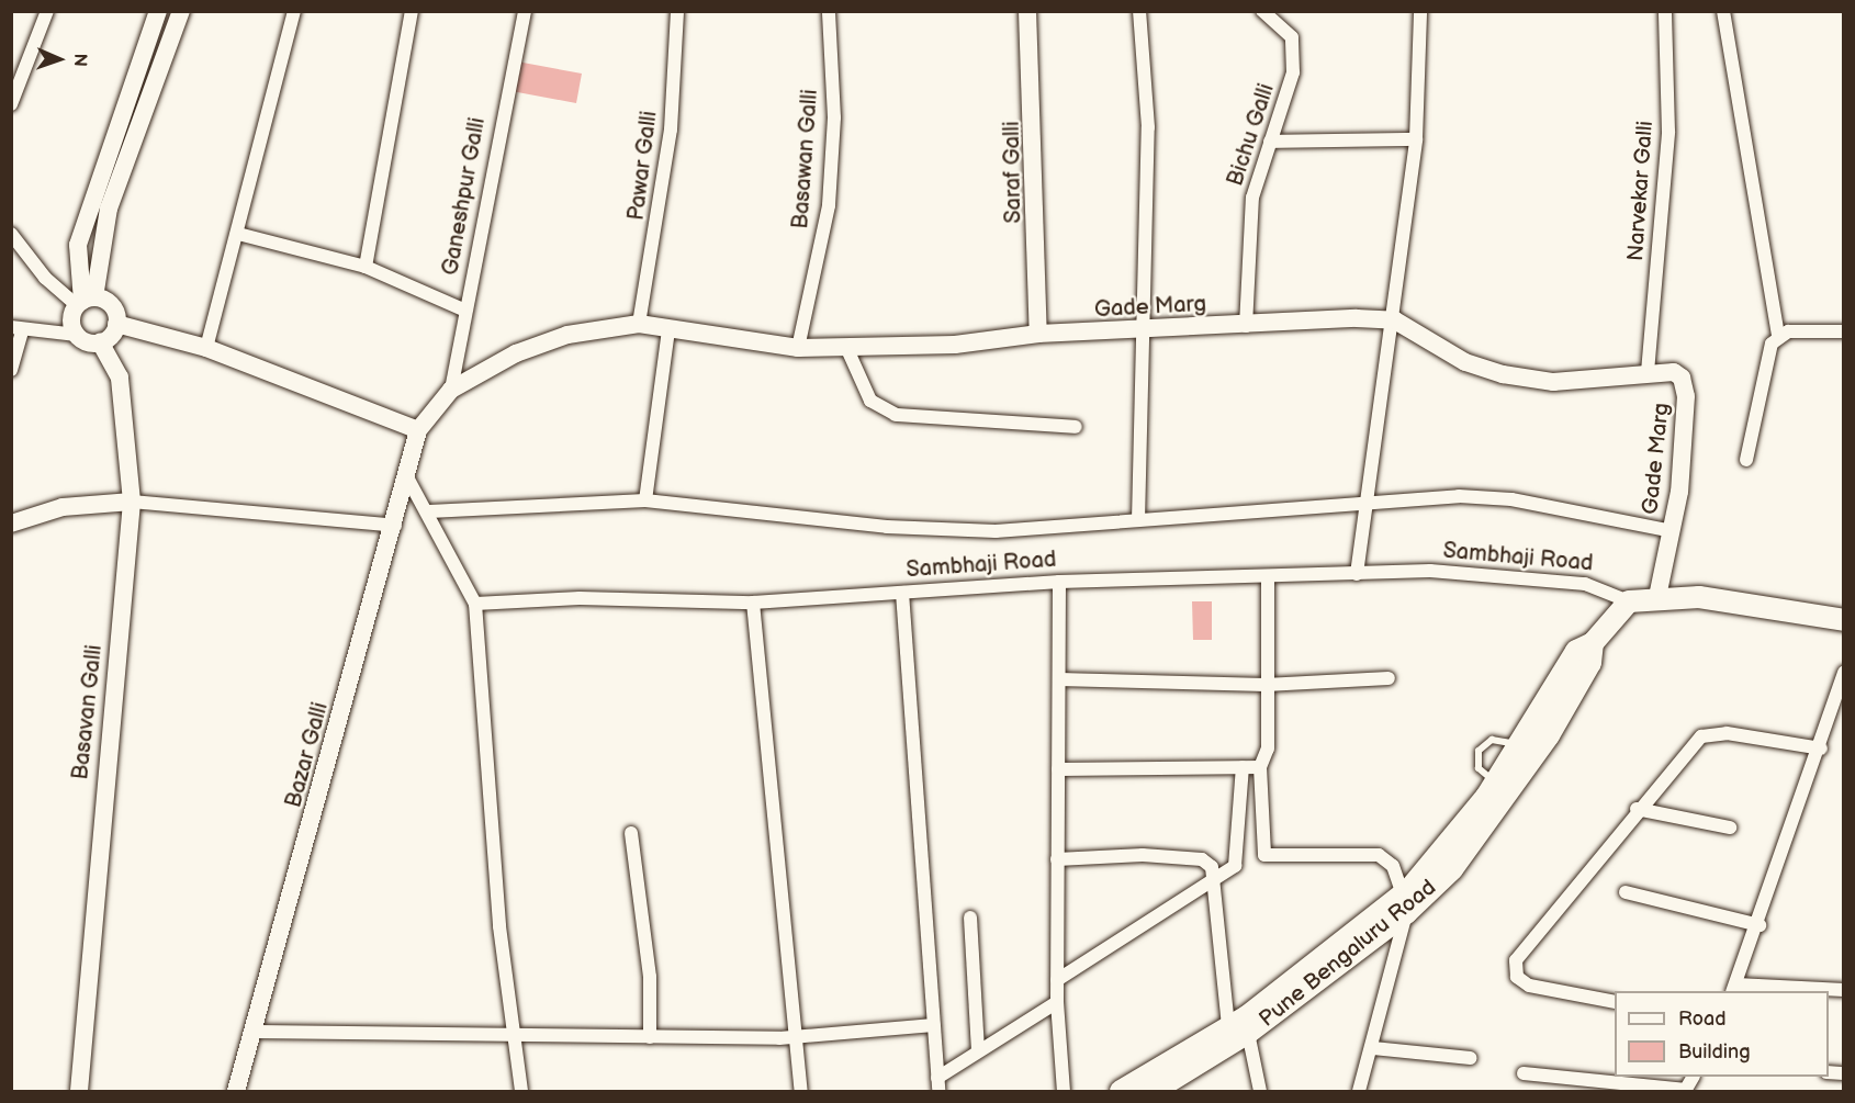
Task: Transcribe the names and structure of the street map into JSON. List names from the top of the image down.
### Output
{
  "streets": {
    "main road": ["Pune Bengaluru Road"],
    "street": [
      "Bichu Galli",
      "Basawan Galli",
      "Pawar Galli",
      "Saraf Galli",
      "Narvekar Galli",
      "Ganeshpur Galli",
      "Gade Marg",
      "Sambhaji Road",
      "Basavan Galli",
      "Bazar Galli"
    ]
  },
  "crossings": [
    ["Bichu Galli", "Gade Marg"],
    ["Basawan Galli", "Gade Marg"],
    ["Pawar Galli", "Gade Marg"],
    ["Saraf Galli", "Gade Marg"],
    ["Narvekar Galli", "Gade Marg"],
    ["Ganeshpur Galli", "Gade Marg"],
    ["Gade Marg", "Bazar Galli"],
    ["Sambhaji Road", "Pune Bengaluru Road"]
  ],
  "legend": ["Road", "Building"],
  "north": "right"
}
